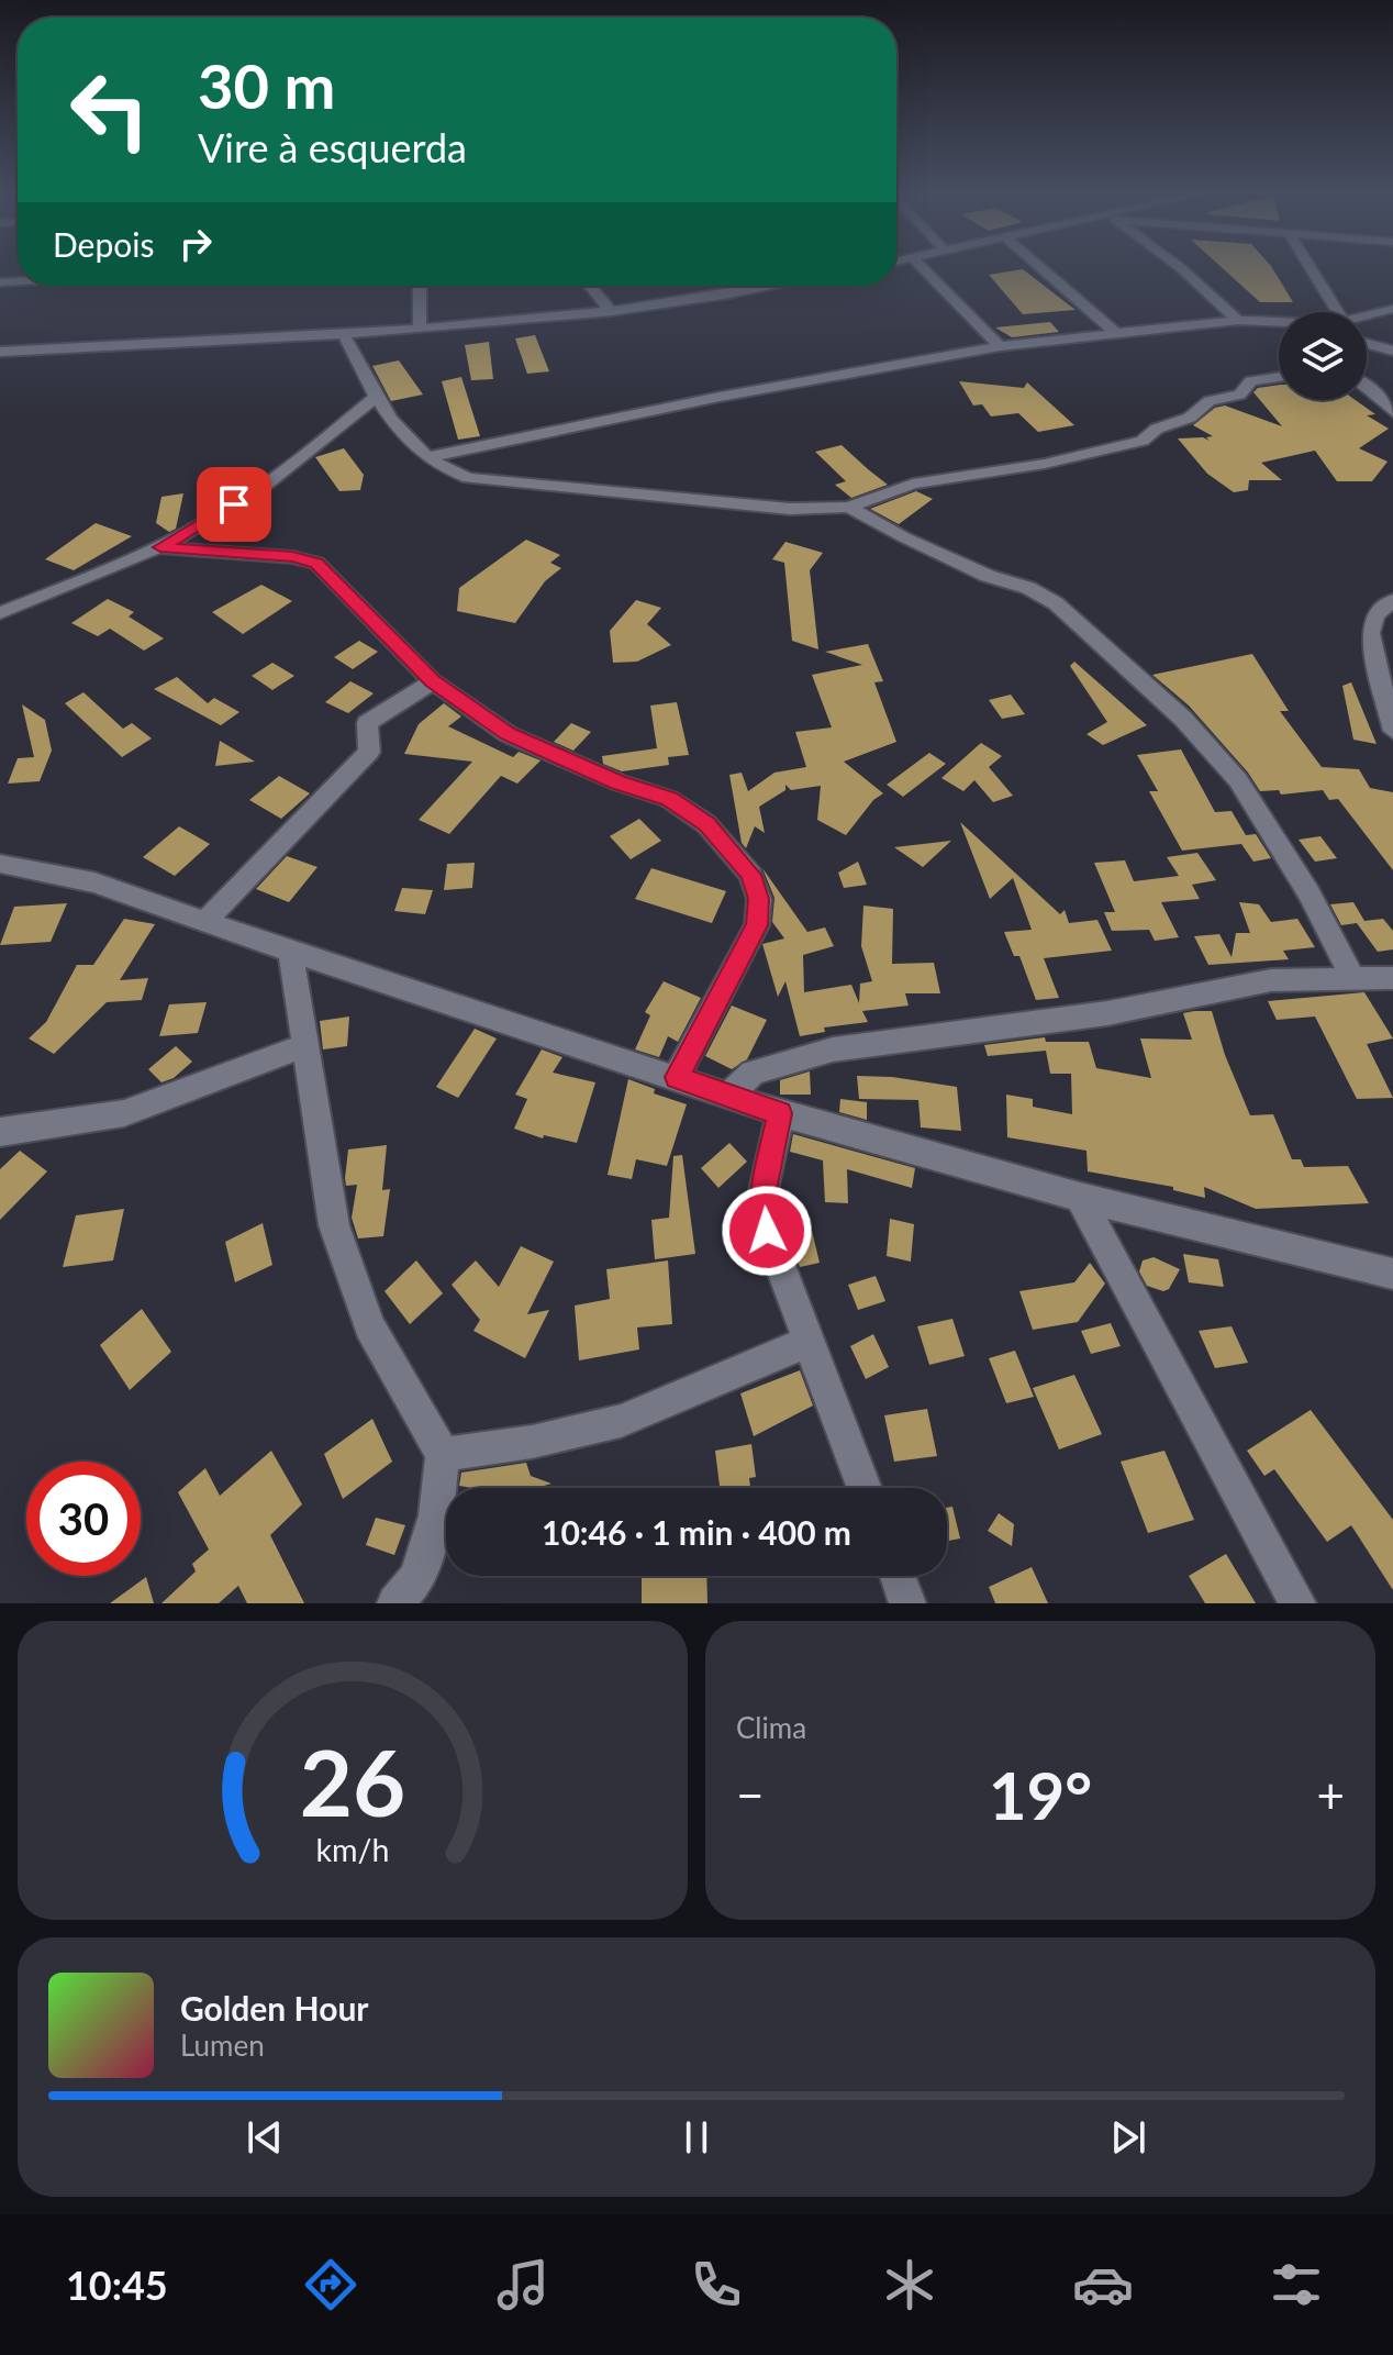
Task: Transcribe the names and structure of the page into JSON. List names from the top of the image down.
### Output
{
  "page": {
    "turn": ["30 m", "Vire à esquerda"],
    "then": "Depois",
    "limit": "30",
    "trip": "10:46 · 1 min · 400 m",
    "tile": "Clima",
    "heat": ["−", "19°", "+"],
    "song": ["Golden Hour", "Lumen"],
    "tabs": "10:45",
    "gauge": ["26", "km/h"]
  }
}
